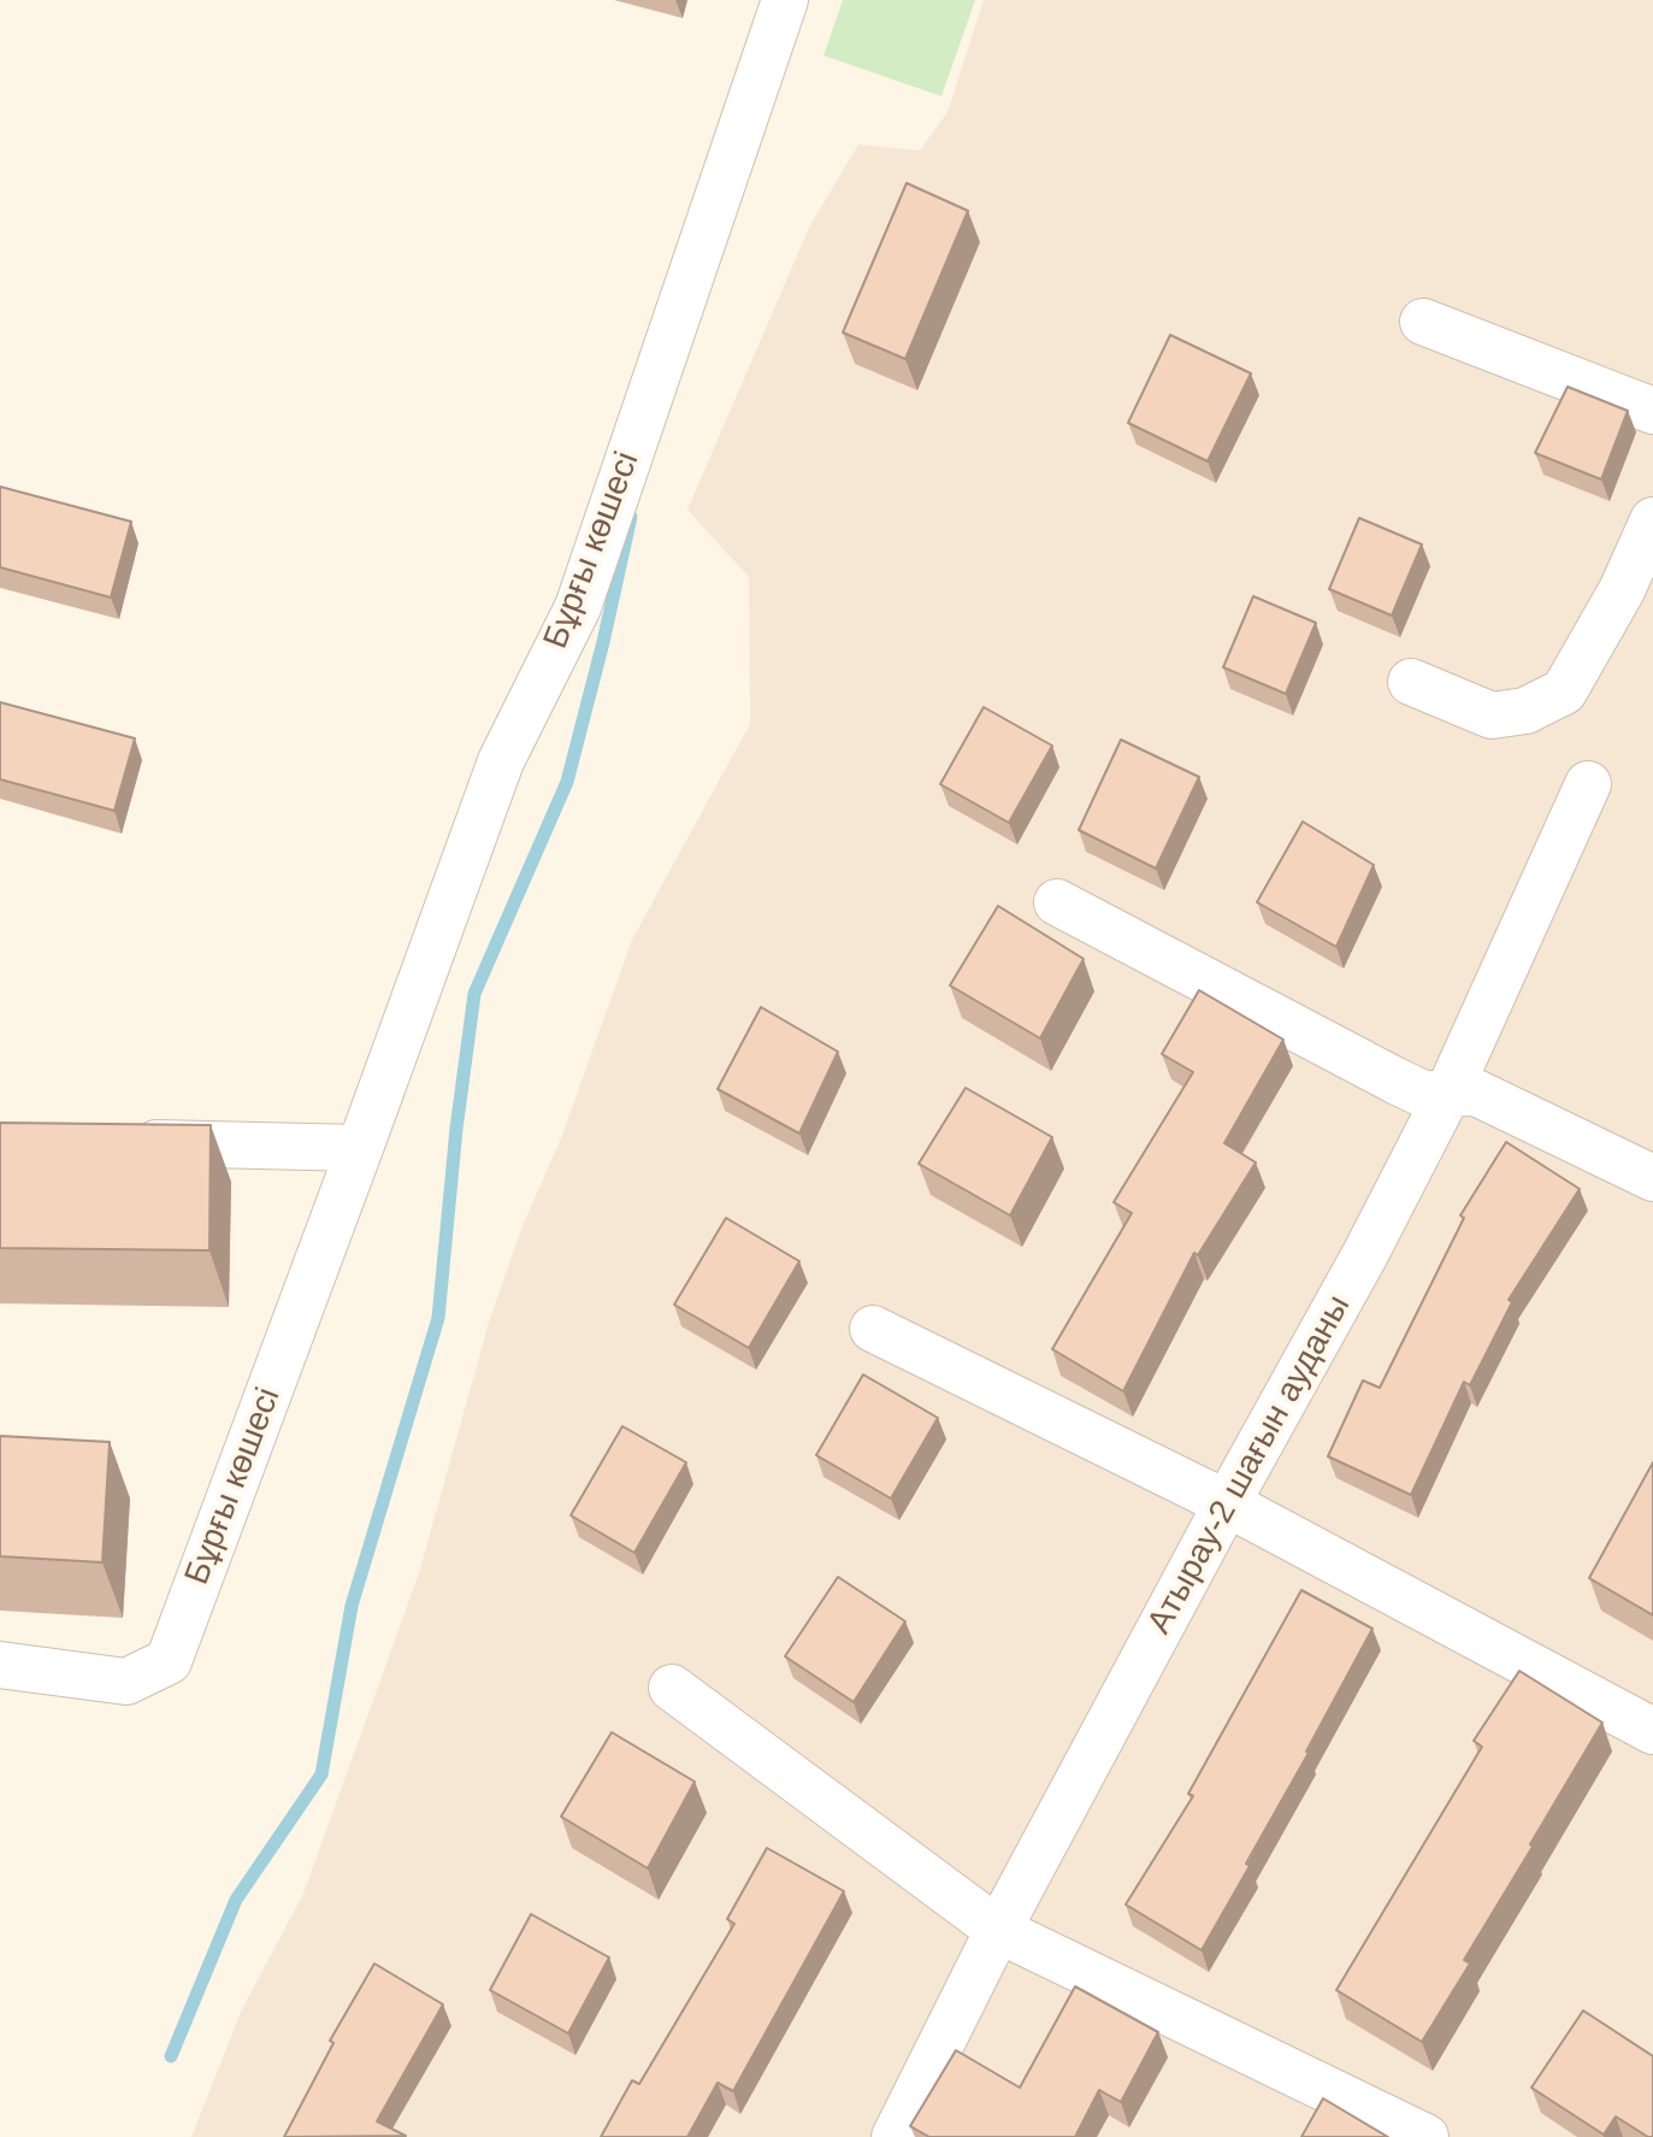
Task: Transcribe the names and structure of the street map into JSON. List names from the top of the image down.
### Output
{
  "streets": {
    "street": ["Бұрғы көшесі", "Атырау-2 шағын ауданы"]
  }
}
